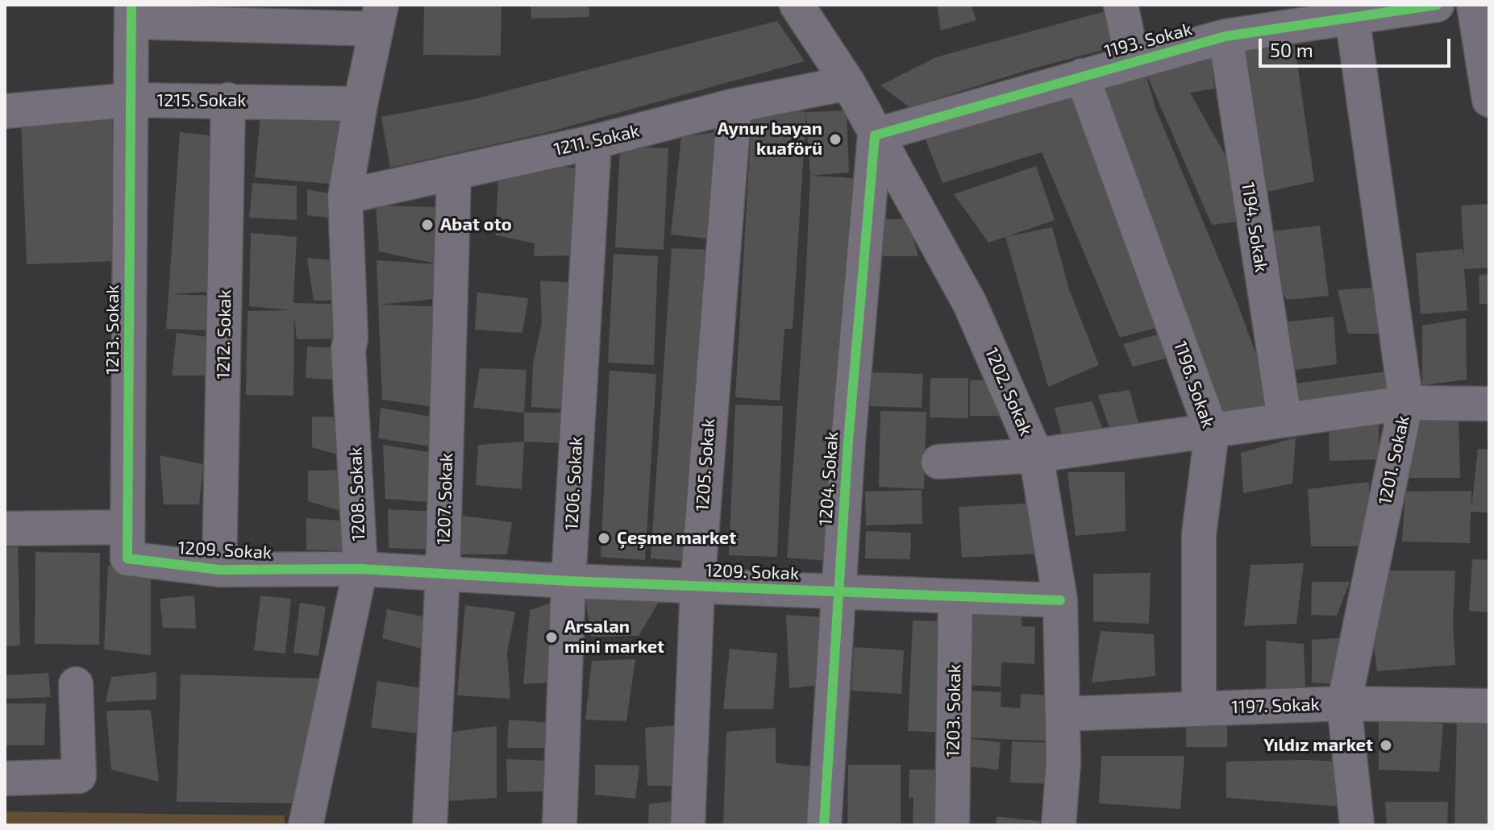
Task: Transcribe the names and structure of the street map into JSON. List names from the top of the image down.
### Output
{
  "streets": {
    "street": [
      "1193. Sokak",
      "1215. Sokak",
      "1211. Sokak",
      "1194. Sokak",
      "1213. Sokak",
      "1212. Sokak",
      "1196. Sokak",
      "1202. Sokak",
      "1201. Sokak",
      "1205. Sokak",
      "1204. Sokak",
      "1206. Sokak",
      "1208. Sokak",
      "1207. Sokak",
      "1209. Sokak",
      "1197. Sokak",
      "1203. Sokak"
    ]
  },
  "crossings": [
    ["1193. Sokak", "1194. Sokak"],
    ["1193. Sokak", "1196. Sokak"],
    ["1193. Sokak", "1202. Sokak"],
    ["1193. Sokak", "1201. Sokak"],
    ["1193. Sokak", "1204. Sokak"],
    ["1215. Sokak", "1213. Sokak"],
    ["1215. Sokak", "1212. Sokak"],
    ["1215. Sokak", "1208. Sokak"],
    ["1211. Sokak", "1202. Sokak"],
    ["1211. Sokak", "1205. Sokak"],
    ["1211. Sokak", "1206. Sokak"],
    ["1211. Sokak", "1208. Sokak"],
    ["1211. Sokak", "1207. Sokak"],
    ["1213. Sokak", "1209. Sokak"],
    ["1212. Sokak", "1209. Sokak"],
    ["1196. Sokak", "1197. Sokak"],
    ["1202. Sokak", "1204. Sokak"],
    ["1202. Sokak", "1209. Sokak"],
    ["1202. Sokak", "1197. Sokak"],
    ["1201. Sokak", "1197. Sokak"],
    ["1205. Sokak", "1209. Sokak"],
    ["1204. Sokak", "1209. Sokak"],
    ["1206. Sokak", "1209. Sokak"],
    ["1208. Sokak", "1209. Sokak"],
    ["1207. Sokak", "1209. Sokak"],
    ["1209. Sokak", "1203. Sokak"]
  ],
  "places": [
    "Aynur bayan kuaförü",
    "Abat oto",
    "Çeşme market",
    "Arsalan mini market",
    "Yıldız market"
  ],
  "scale_bar": "50 m"
}
